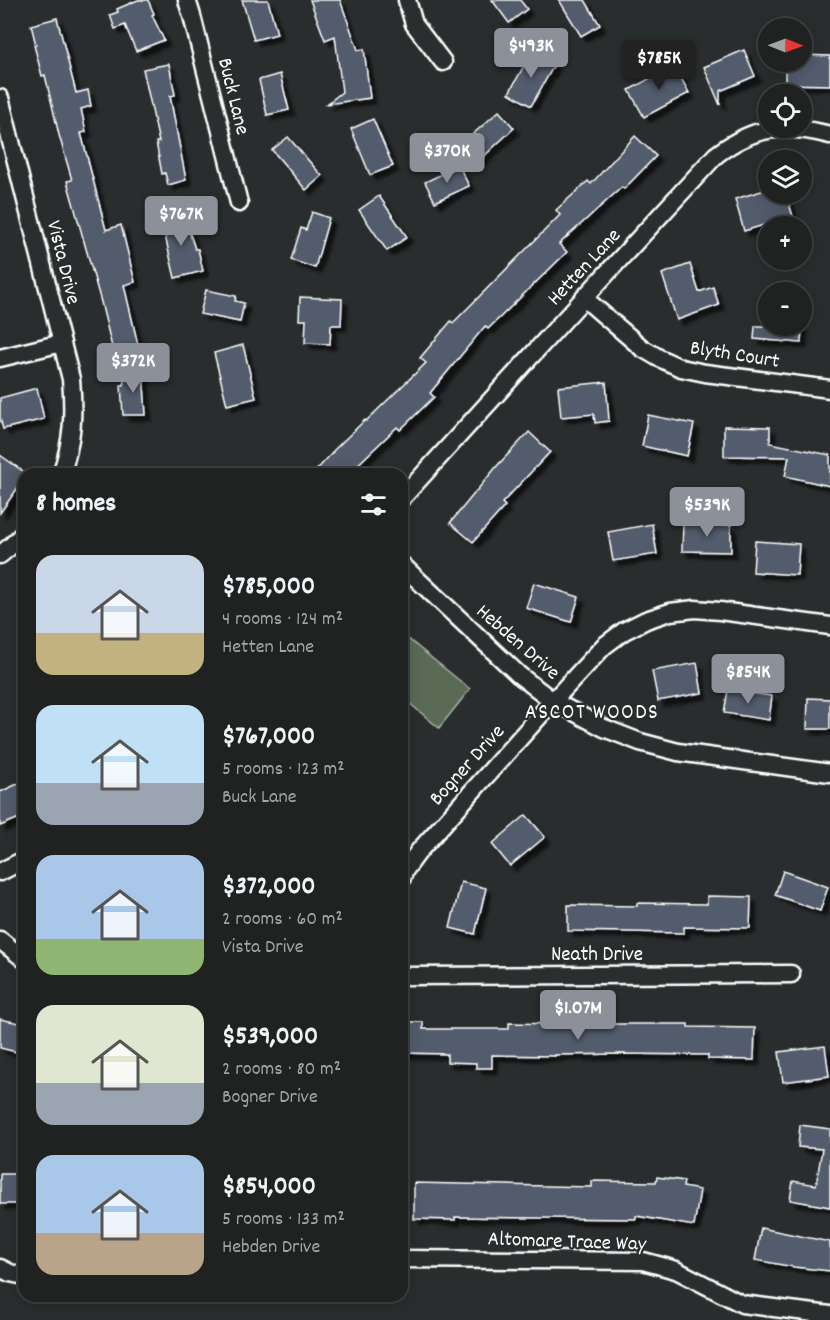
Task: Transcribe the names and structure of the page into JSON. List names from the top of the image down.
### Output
{
  "streets": {
    "street": [
      "Buck Lane",
      "Vista Drive",
      "Hetten Lane",
      "Blyth Court",
      "Hebden Drive",
      "Bogner Drive",
      "Neath Drive",
      "Altomare Trace Way"
    ]
  },
  "crossings": [
    ["Hetten Lane", "Blyth Court"],
    ["Hebden Drive", "Bogner Drive"]
  ],
  "districts": ["ASCOT WOODS"],
  "north": "right",
  "page": {
    "map_buttons": ["+", "−"],
    "price": [
      "$493K",
      "$785K",
      "$370K",
      "$767K",
      "$372K",
      "$539K",
      "$854K",
      "$1.07M"
    ],
    "heading": "8 homes",
    "list": [
      {
        "name": "$785,000",
        "note": "4 rooms · 124 m² · Hetten Lane"
      },
      {
        "name": "$767,000",
        "note": "5 rooms · 123 m² · Buck Lane"
      },
      {
        "name": "$372,000",
        "note": "2 rooms · 60 m² · Vista Drive"
      },
      {
        "name": "$539,000",
        "note": "2 rooms · 80 m² · Bogner Drive"
      },
      {
        "name": "$854,000",
        "note": "5 rooms · 133 m² · Hebden Drive"
      }
    ]
  }
}
